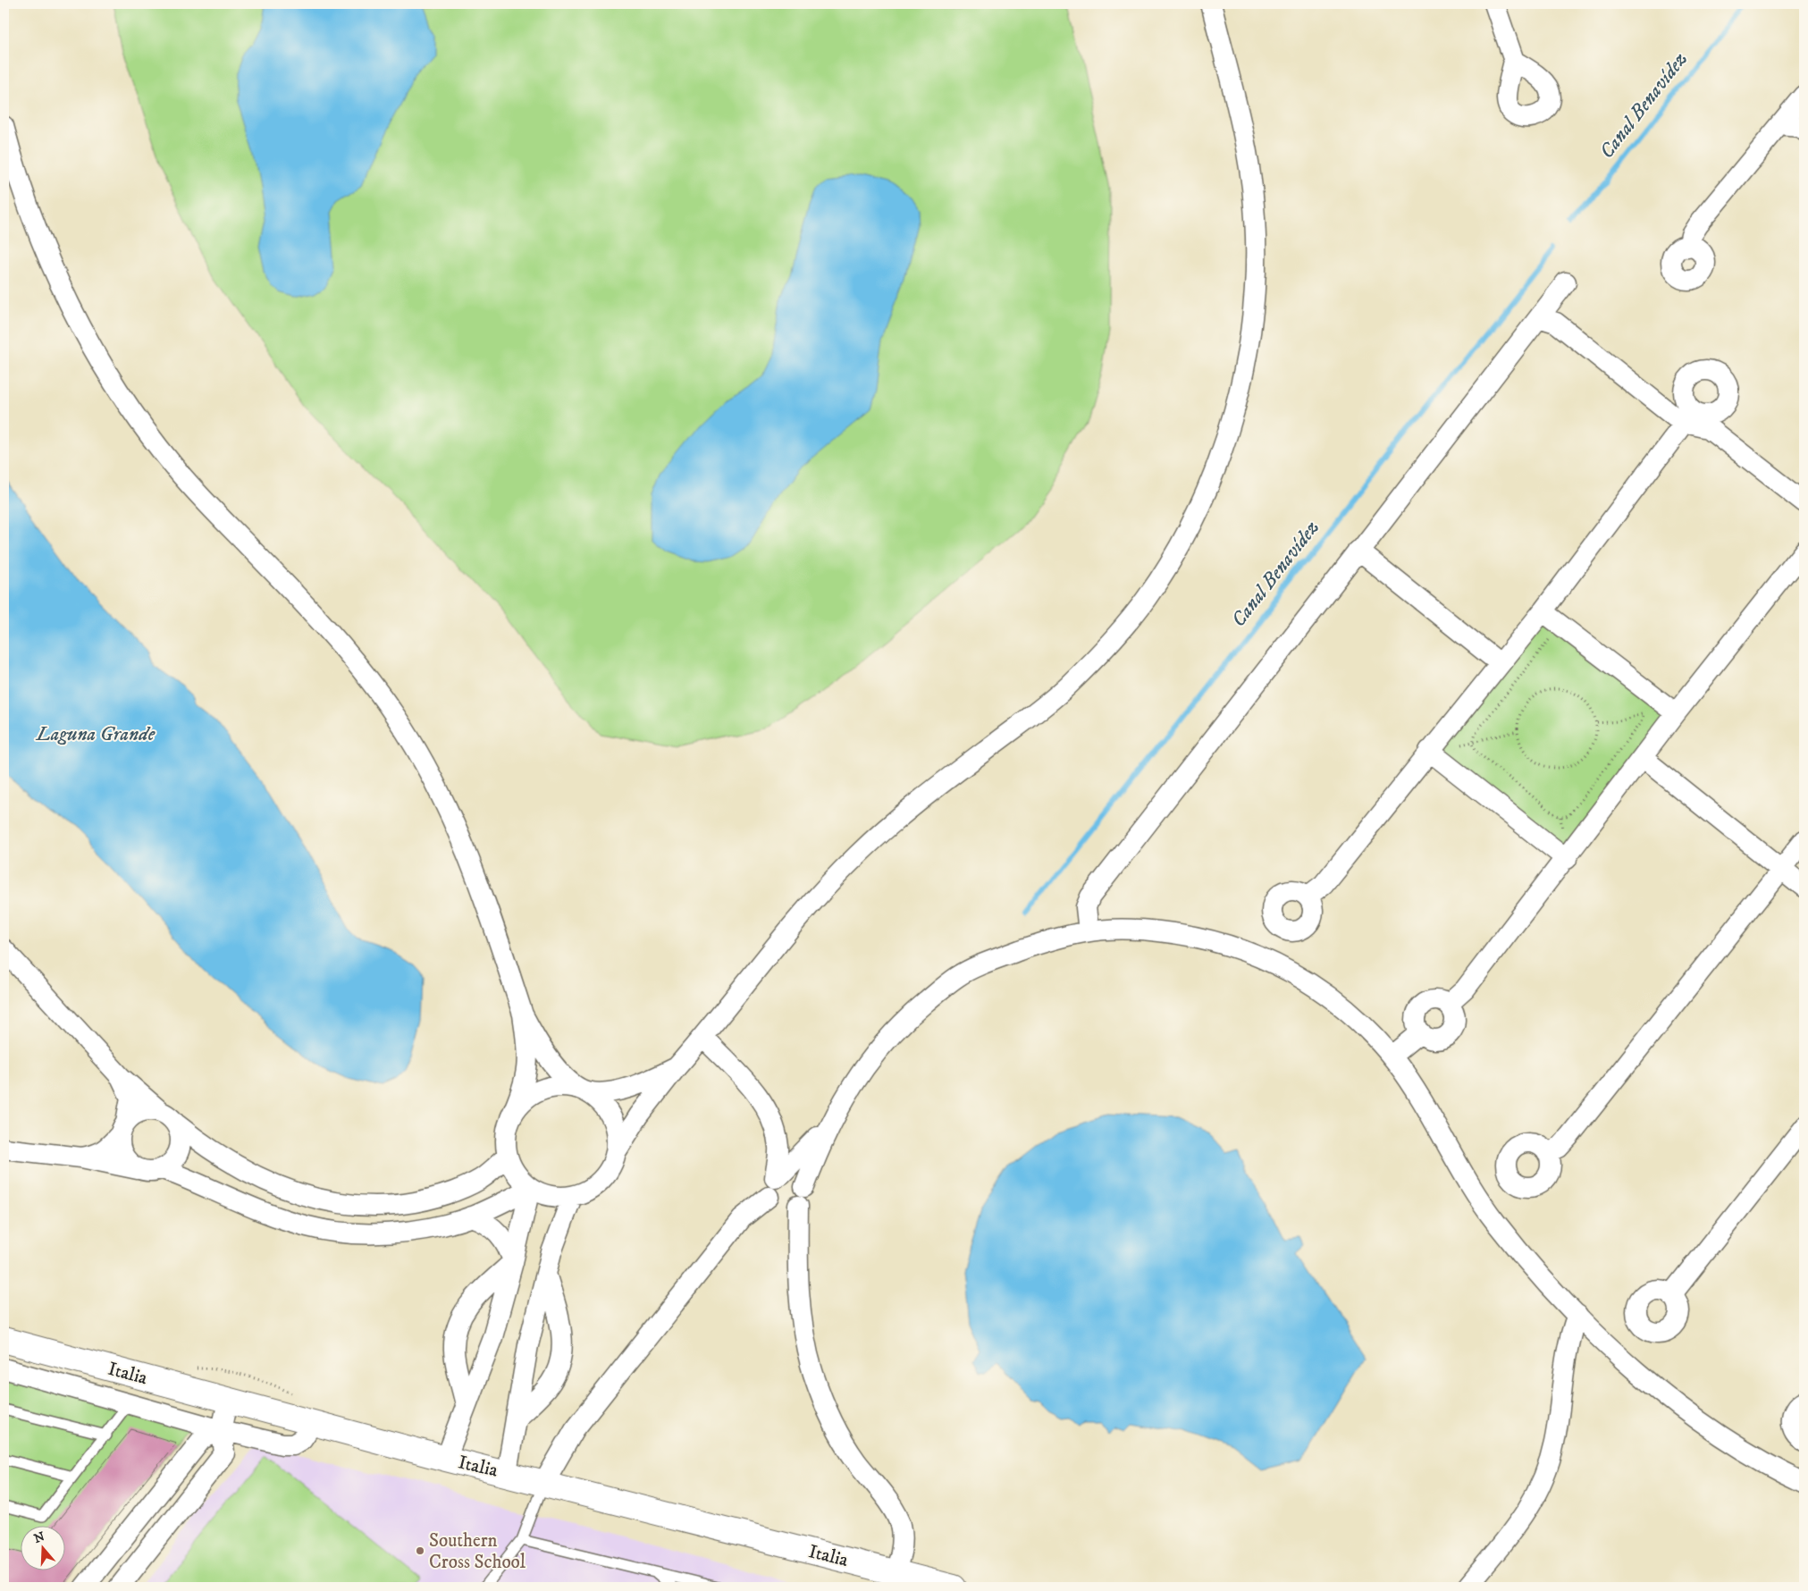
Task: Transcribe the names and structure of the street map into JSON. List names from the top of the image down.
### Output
{
  "streets": {
    "street": ["Italia"]
  },
  "water": ["Canal Benavídez", "Laguna Grande"],
  "places": ["Southern Cross School"],
  "north": "top"
}
